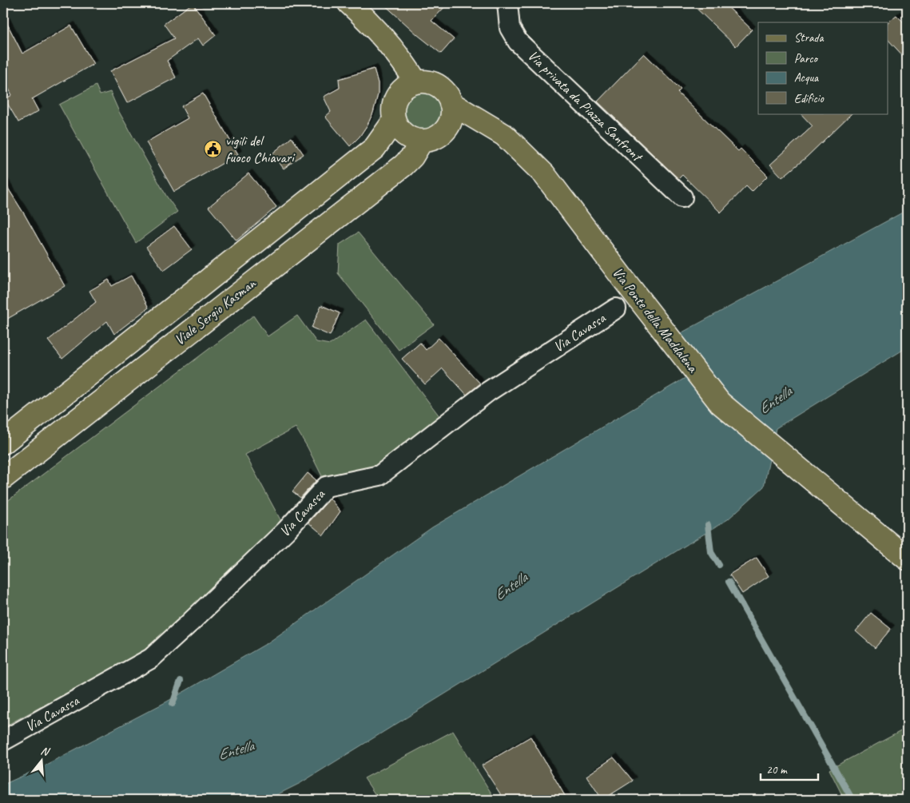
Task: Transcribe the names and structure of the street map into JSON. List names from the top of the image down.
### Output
{
  "streets": {
    "main road": ["Viale Sergio Kasman", "Via Ponte della Maddalena"],
    "street": ["Via privata da Piazza Sanfront", "Via Cavassa"]
  },
  "crossings": [
    ["Viale Sergio Kasman", "Via Ponte della Maddalena"]
  ],
  "water": ["Entella"],
  "places": {
    "public building": ["vigili del fuoco Chiavari"]
  },
  "legend": [
    "Strada",
    "Parco",
    "Acqua",
    "Edificio"
  ],
  "scale_bar": "20 m",
  "north": "top"
}
